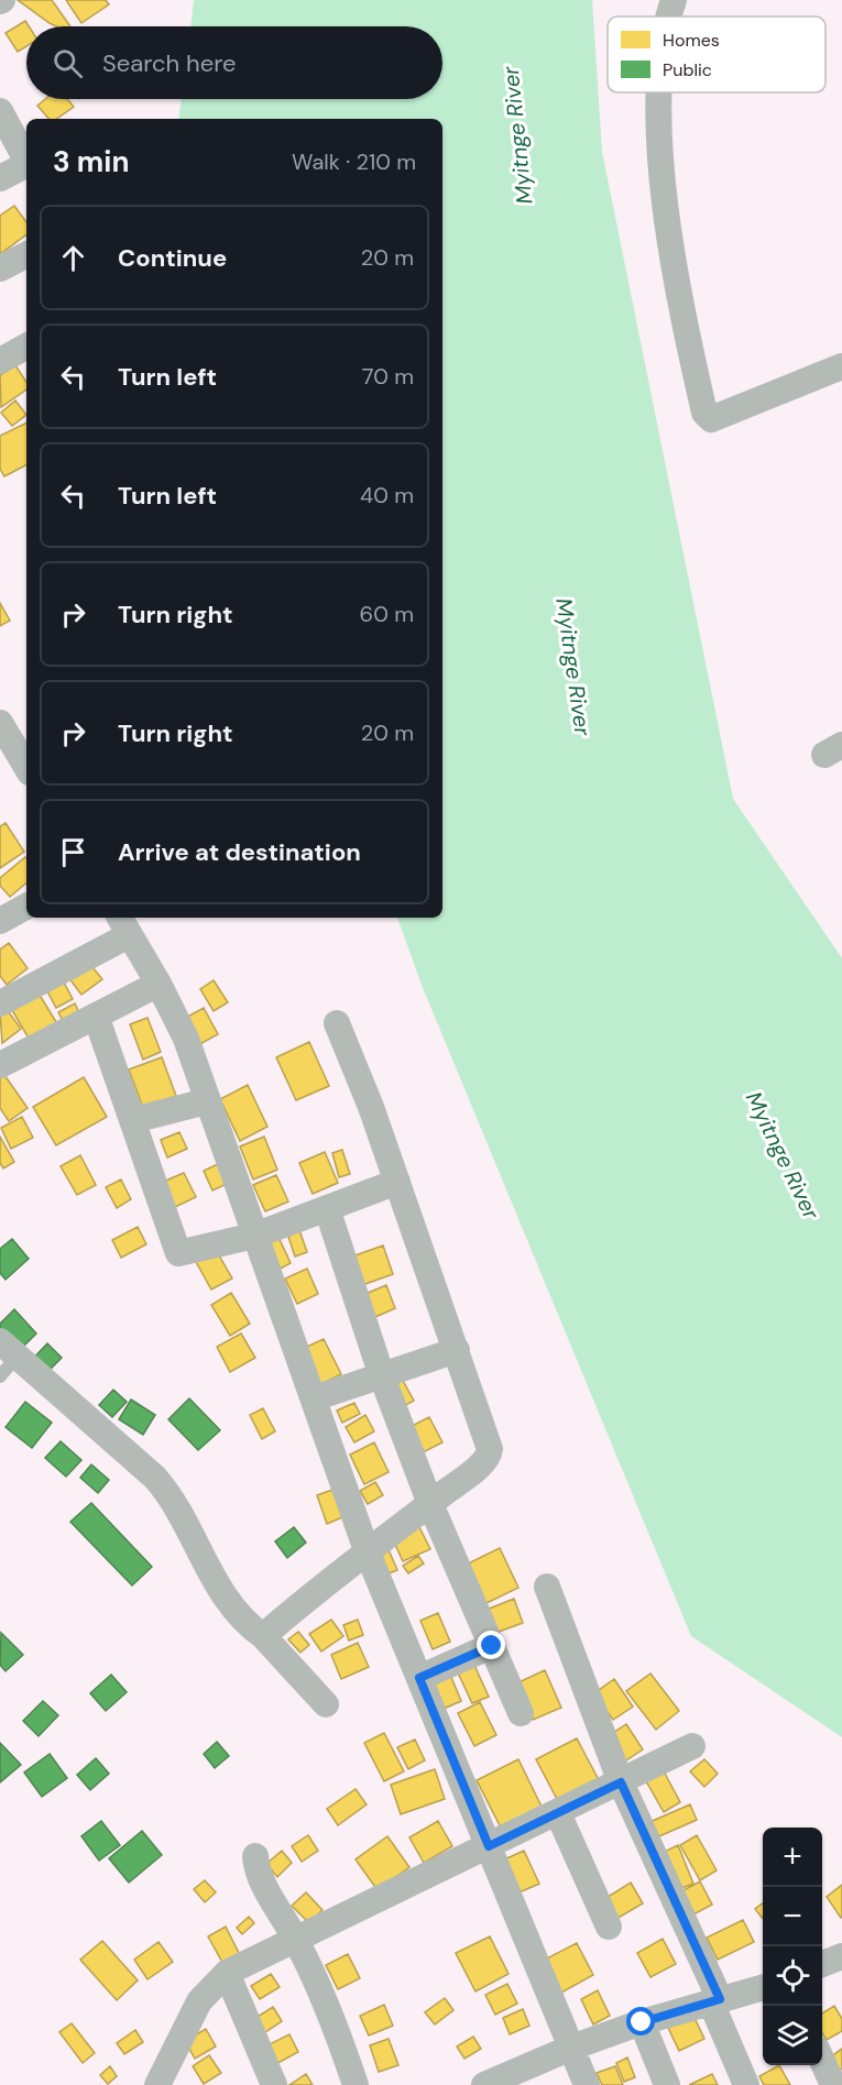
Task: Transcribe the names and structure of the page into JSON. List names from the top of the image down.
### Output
{
  "water": ["Myitnge River"],
  "legend": ["Homes", "Public"],
  "page": {
    "search": "Search here",
    "heading": ["3 min", "Walk · 210 m"],
    "list": [
      ["Continue", "20 m"],
      ["Turn left", "70 m"],
      ["Turn left", "40 m"],
      ["Turn right", "60 m"],
      ["Turn right", "20 m"],
      "Arrive at destination"
    ],
    "map_buttons": ["+", "−"]
  }
}
